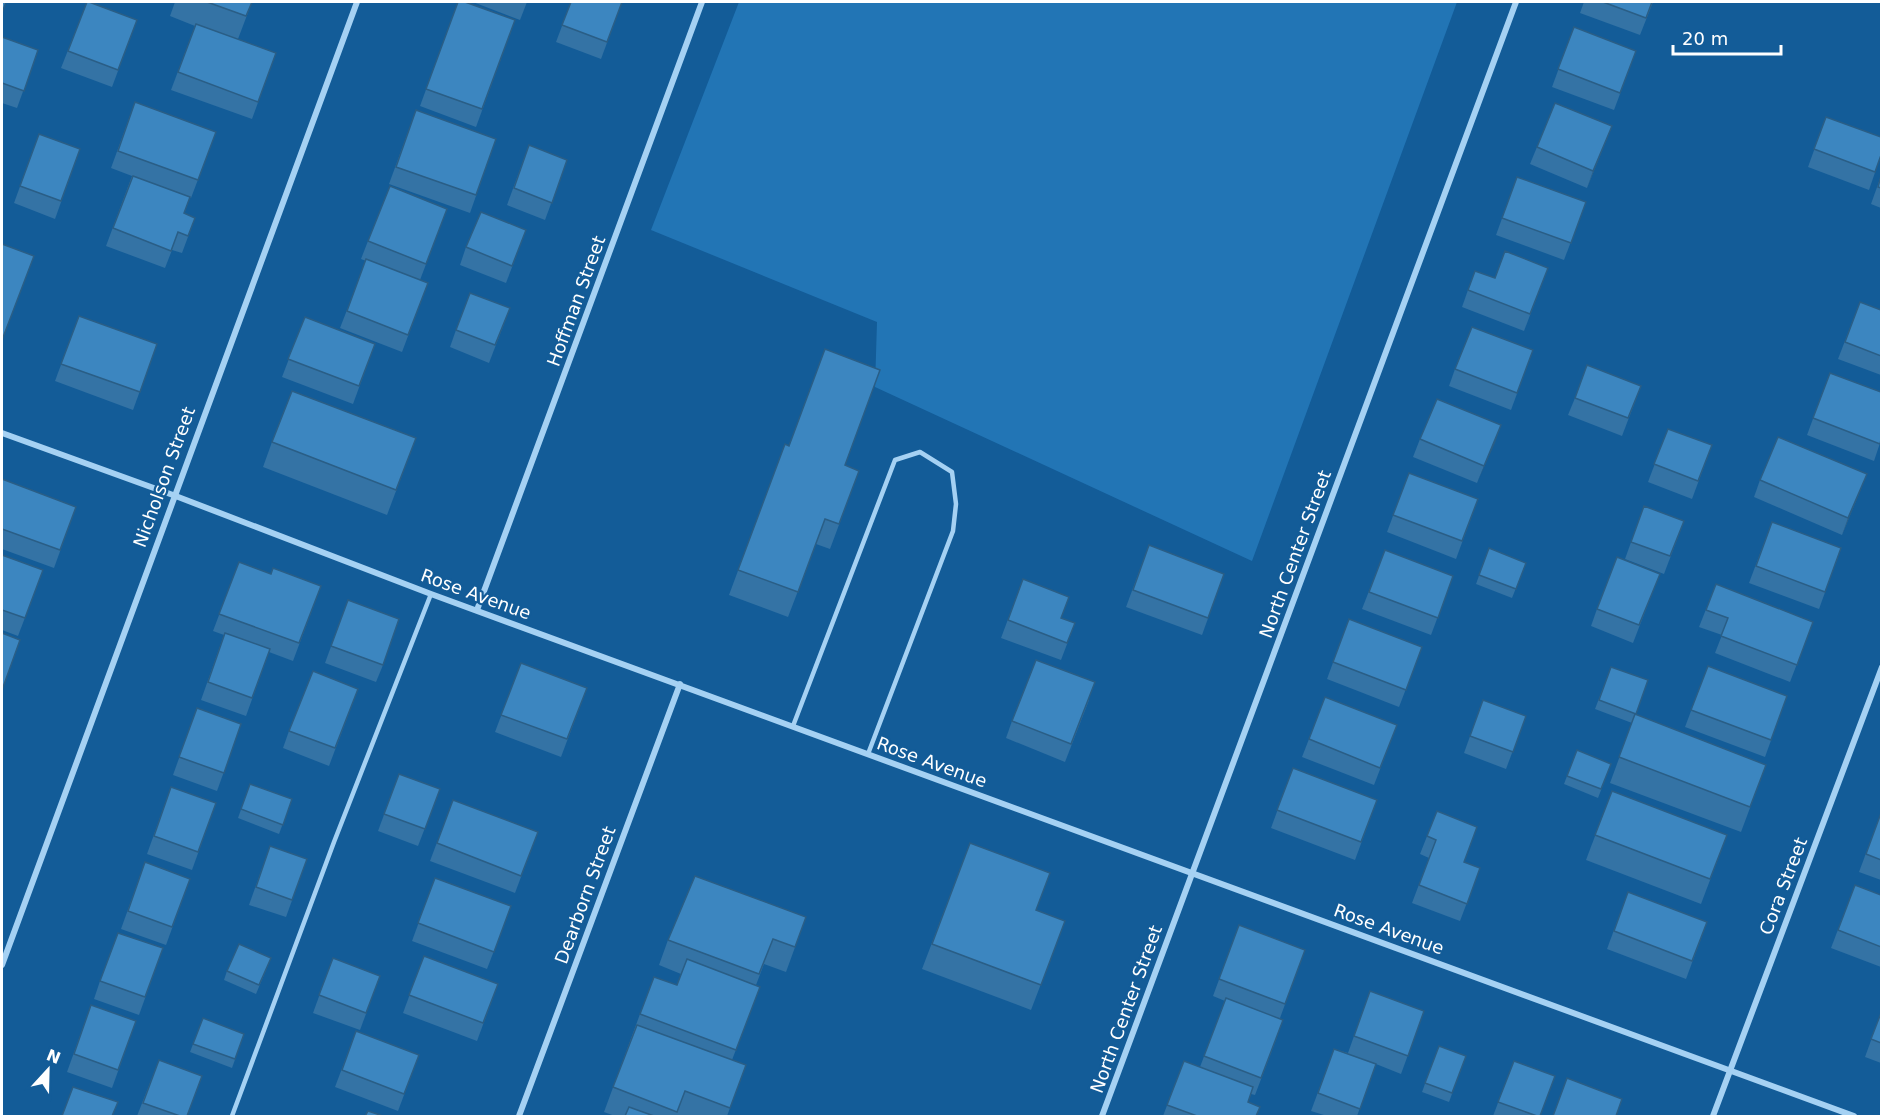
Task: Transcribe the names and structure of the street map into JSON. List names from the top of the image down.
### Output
{
  "streets": {
    "street": [
      "Hoffman Street",
      "Nicholson Street",
      "North Center Street",
      "Rose Avenue",
      "Cora Street",
      "Dearborn Street"
    ]
  },
  "crossings": [
    ["Hoffman Street", "Rose Avenue"],
    ["Nicholson Street", "Rose Avenue"],
    ["North Center Street", "Rose Avenue"],
    ["Rose Avenue", "Cora Street"],
    ["Rose Avenue", "Dearborn Street"]
  ],
  "scale_bar": "20 m",
  "north": "top"
}
